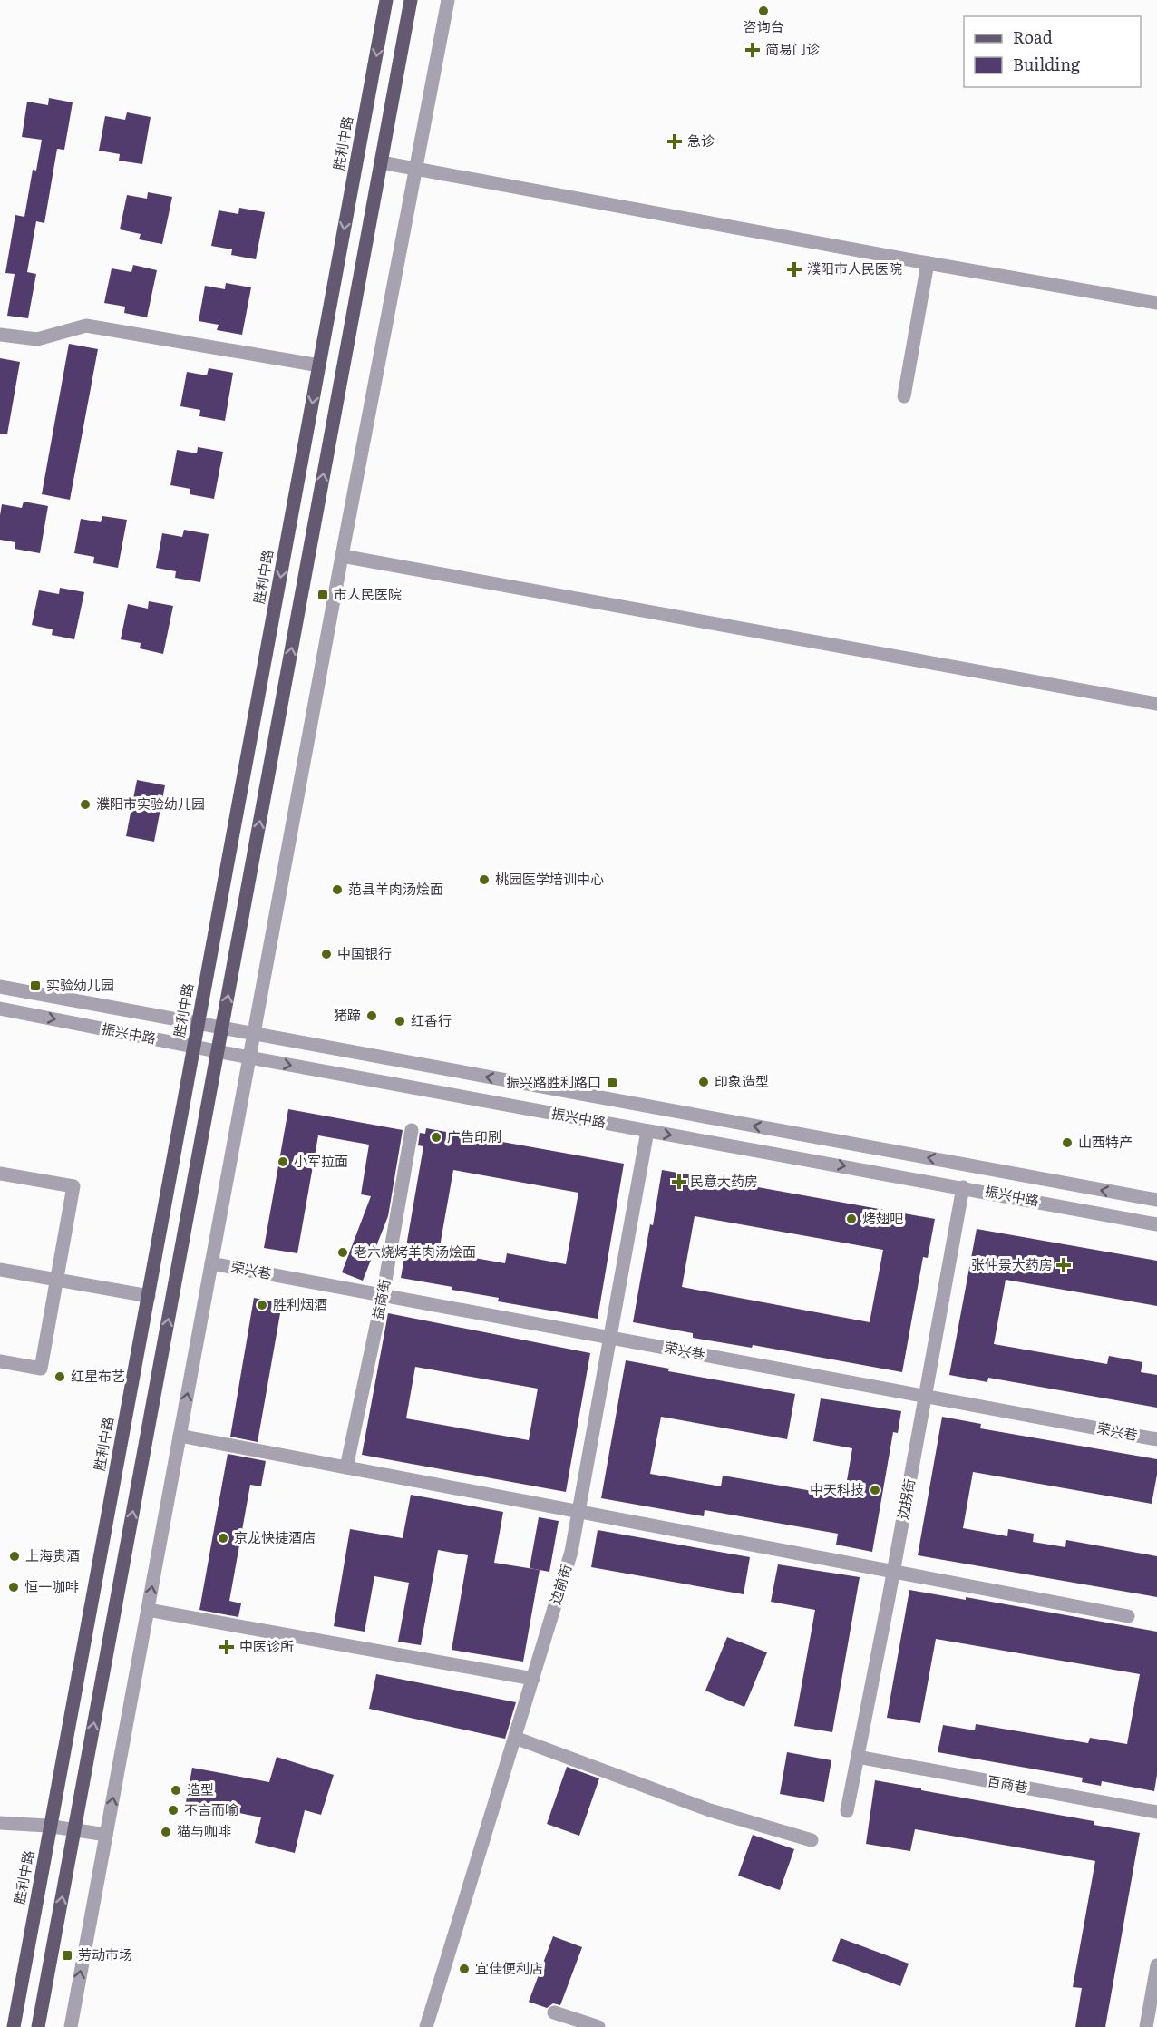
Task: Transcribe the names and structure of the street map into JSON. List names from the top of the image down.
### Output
{
  "streets": {
    "main road": ["胜利中路"],
    "street": [
      "振兴中路",
      "荣兴巷",
      "益商街",
      "边拐街",
      "边前街",
      "百商巷"
    ]
  },
  "crossings": [
    ["胜利中路", "振兴中路"],
    ["振兴中路", "边拐街"],
    ["振兴中路", "边前街"],
    ["荣兴巷", "益商街"],
    ["荣兴巷", "边拐街"],
    ["荣兴巷", "边前街"],
    ["边拐街", "百商巷"]
  ],
  "places": {
    "other": [
      "咨询台",
      "濮阳市实验幼儿园",
      "桃园医学培训中心",
      "范县羊肉汤烩面",
      "中国银行",
      "猪蹄",
      "红香行",
      "印象造型",
      "广告印刷",
      "山西特产",
      "小军拉面",
      "烤翅吧",
      "老六烧烤羊肉汤烩面",
      "胜利烟酒",
      "红星布艺",
      "中天科技",
      "京龙快捷酒店",
      "上海贵酒",
      "恒一咖啡",
      "造型",
      "不言而喻",
      "猫与咖啡",
      "宜佳便利店"
    ],
    "health": [
      "简易门诊",
      "急诊",
      "濮阳市人民医院",
      "民意大药房",
      "张仲景大药房",
      "中医诊所"
    ],
    "transit": [
      "市人民医院",
      "实验幼儿园",
      "振兴路胜利路口",
      "劳动市场"
    ]
  },
  "legend": ["Road", "Building"]
}
